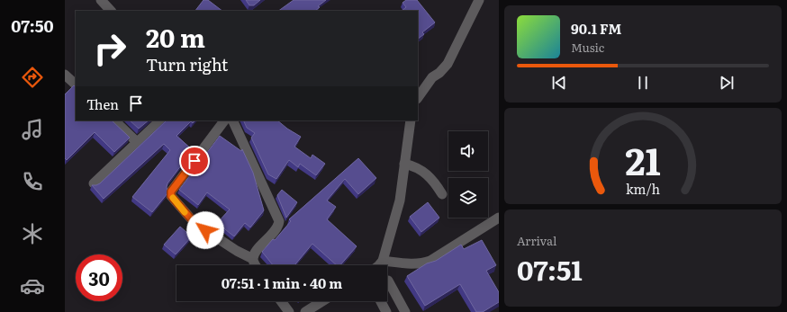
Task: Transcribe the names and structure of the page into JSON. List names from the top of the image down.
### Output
{
  "page": {
    "tabs": "07:50",
    "turn": ["20 m", "Turn right"],
    "song": ["90.1 FM", "Music"],
    "then": "Then",
    "tile": ["Arrival", "07:51"],
    "limit": "30",
    "trip": "07:51 · 1 min · 40 m",
    "gauge": ["21", "km/h"]
  }
}
